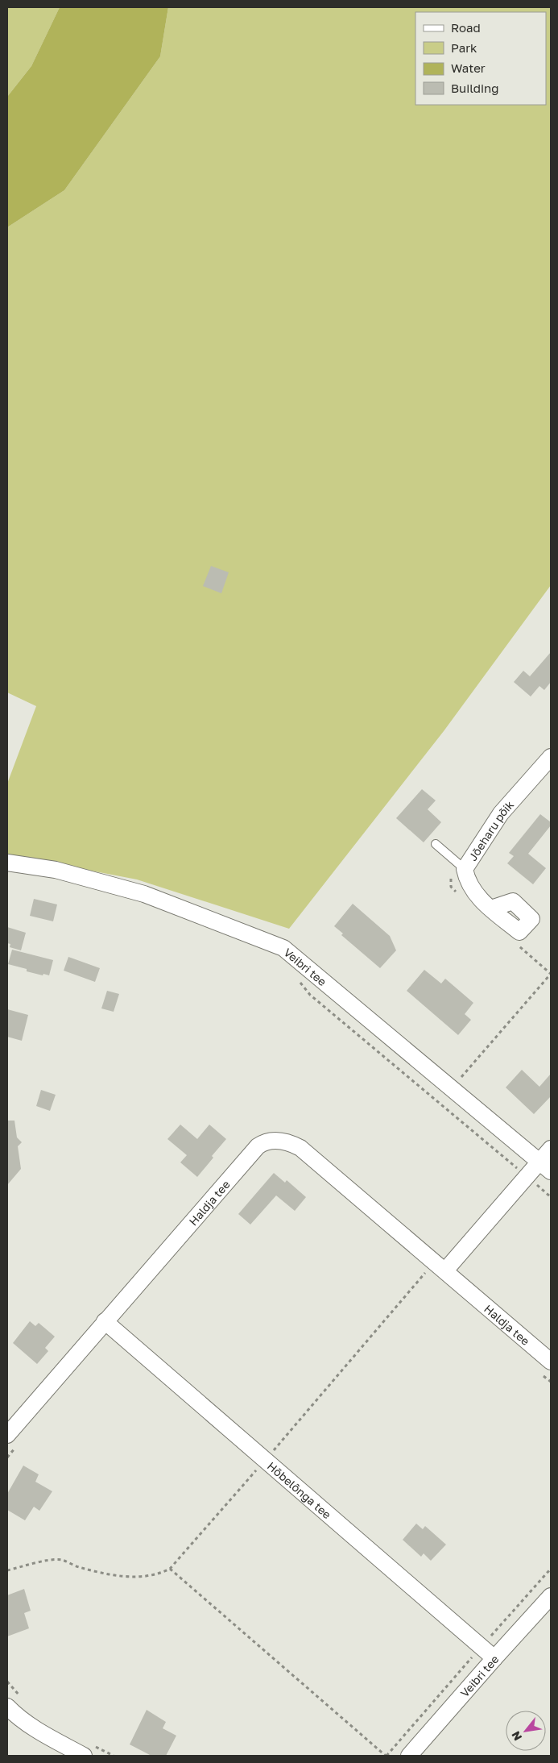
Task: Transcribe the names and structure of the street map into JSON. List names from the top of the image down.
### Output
{
  "streets": {
    "street": [
      "Jõeharu põik",
      "Veibri tee",
      "Haldja tee",
      "Hõbelõnga tee"
    ]
  },
  "crossings": [
    ["Veibri tee", "Hõbelõnga tee"],
    ["Haldja tee", "Hõbelõnga tee"]
  ],
  "legend": [
    "Road",
    "Park",
    "Water",
    "Building"
  ],
  "north": "bottom left"
}
